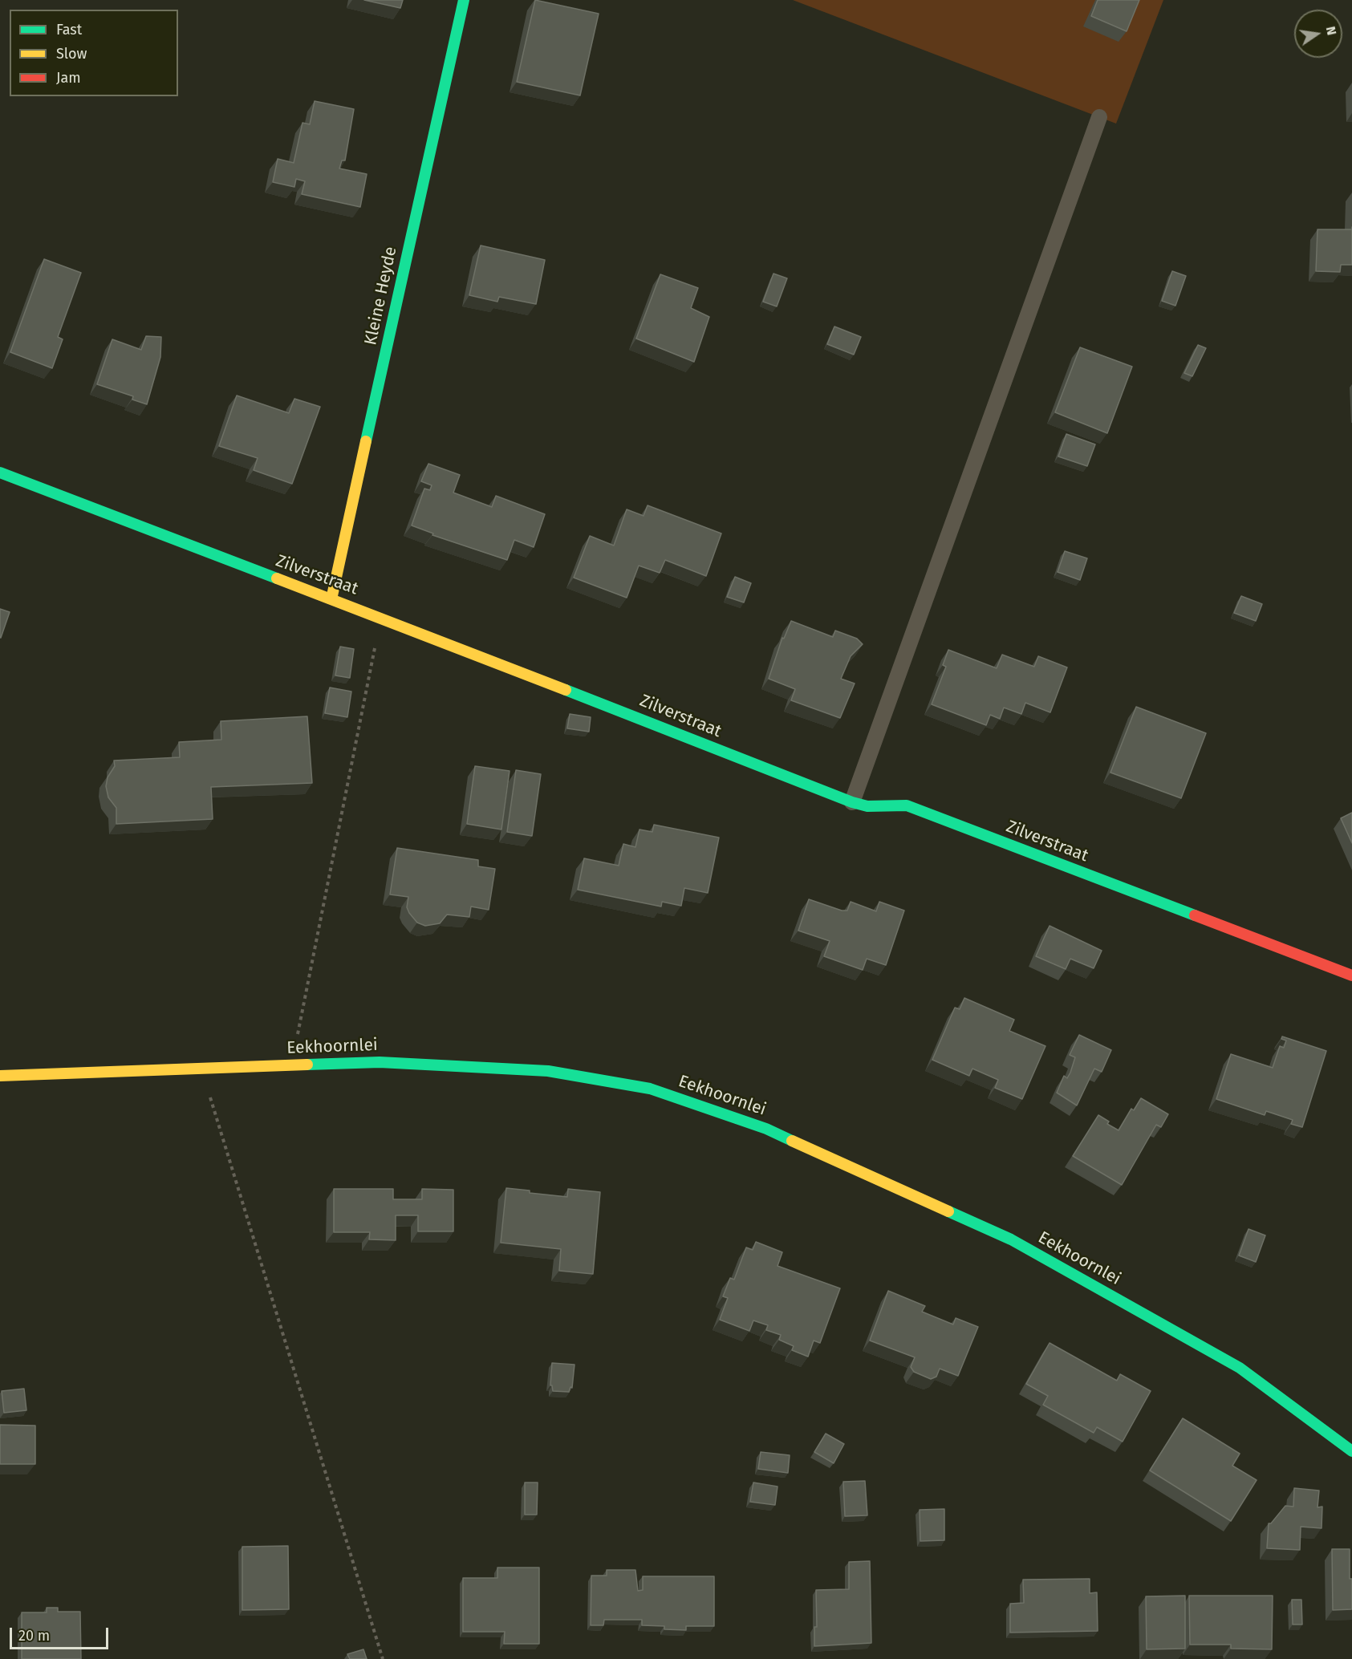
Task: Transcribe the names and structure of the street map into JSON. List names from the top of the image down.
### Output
{
  "streets": {
    "street": ["Kleine Heyde", "Zilverstraat", "Eekhoornlei"]
  },
  "crossings": [
    ["Kleine Heyde", "Zilverstraat"]
  ],
  "legend": ["Fast", "Slow", "Jam"],
  "scale_bar": "20 m",
  "north": "right"
}
